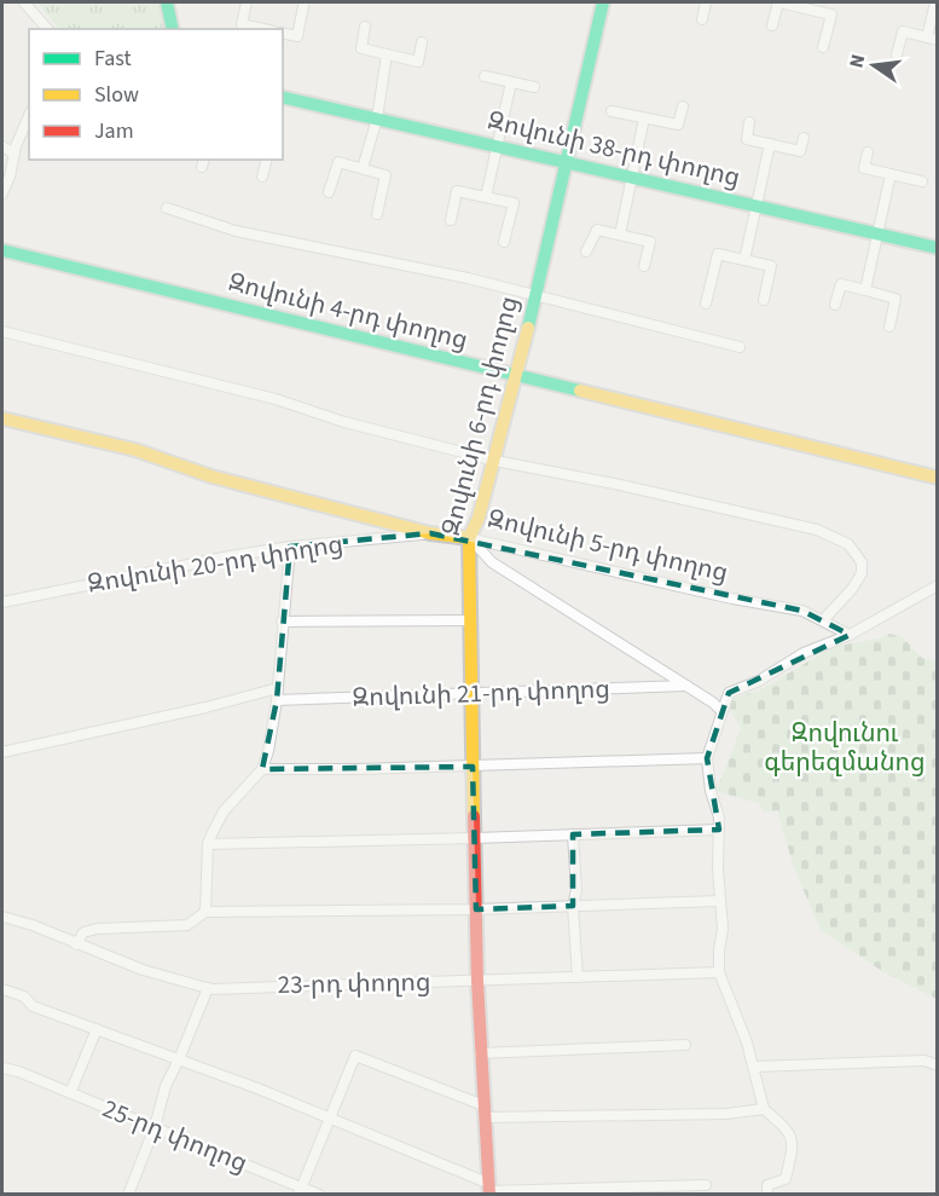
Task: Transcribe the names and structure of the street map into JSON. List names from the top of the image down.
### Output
{
  "streets": {
    "street": [
      "Զովունի 38-րդ փողոց",
      "Զովունի 4-րդ փողոց",
      "Զովունի 6-րդ փողոց",
      "Զովունի 5-րդ փողոց",
      "Զովունի 20-րդ փողոց",
      "Զովունի 21-րդ փողոց",
      "23-րդ փողոց",
      "25-րդ փողոց"
    ]
  },
  "crossings": [
    ["Զովունի 38-րդ փողոց", "Զովունի 6-րդ փողոց"],
    ["Զովունի 4-րդ փողոց", "Զովունի 6-րդ փողոց"],
    ["Զովունի 6-րդ փողոց", "Զովունի 5-րդ փողոց"],
    ["Զովունի 6-րդ փողոց", "Զովունի 21-րդ փողոց"],
    ["Զովունի 6-րդ փողոց", "23-րդ փողոց"],
    ["Զովունի 5-րդ փողոց", "Զովունի 20-րդ փողոց"]
  ],
  "parks": ["Զովունու գերեզմանոց"],
  "legend": ["Fast", "Slow", "Jam"],
  "north": "left"
}
